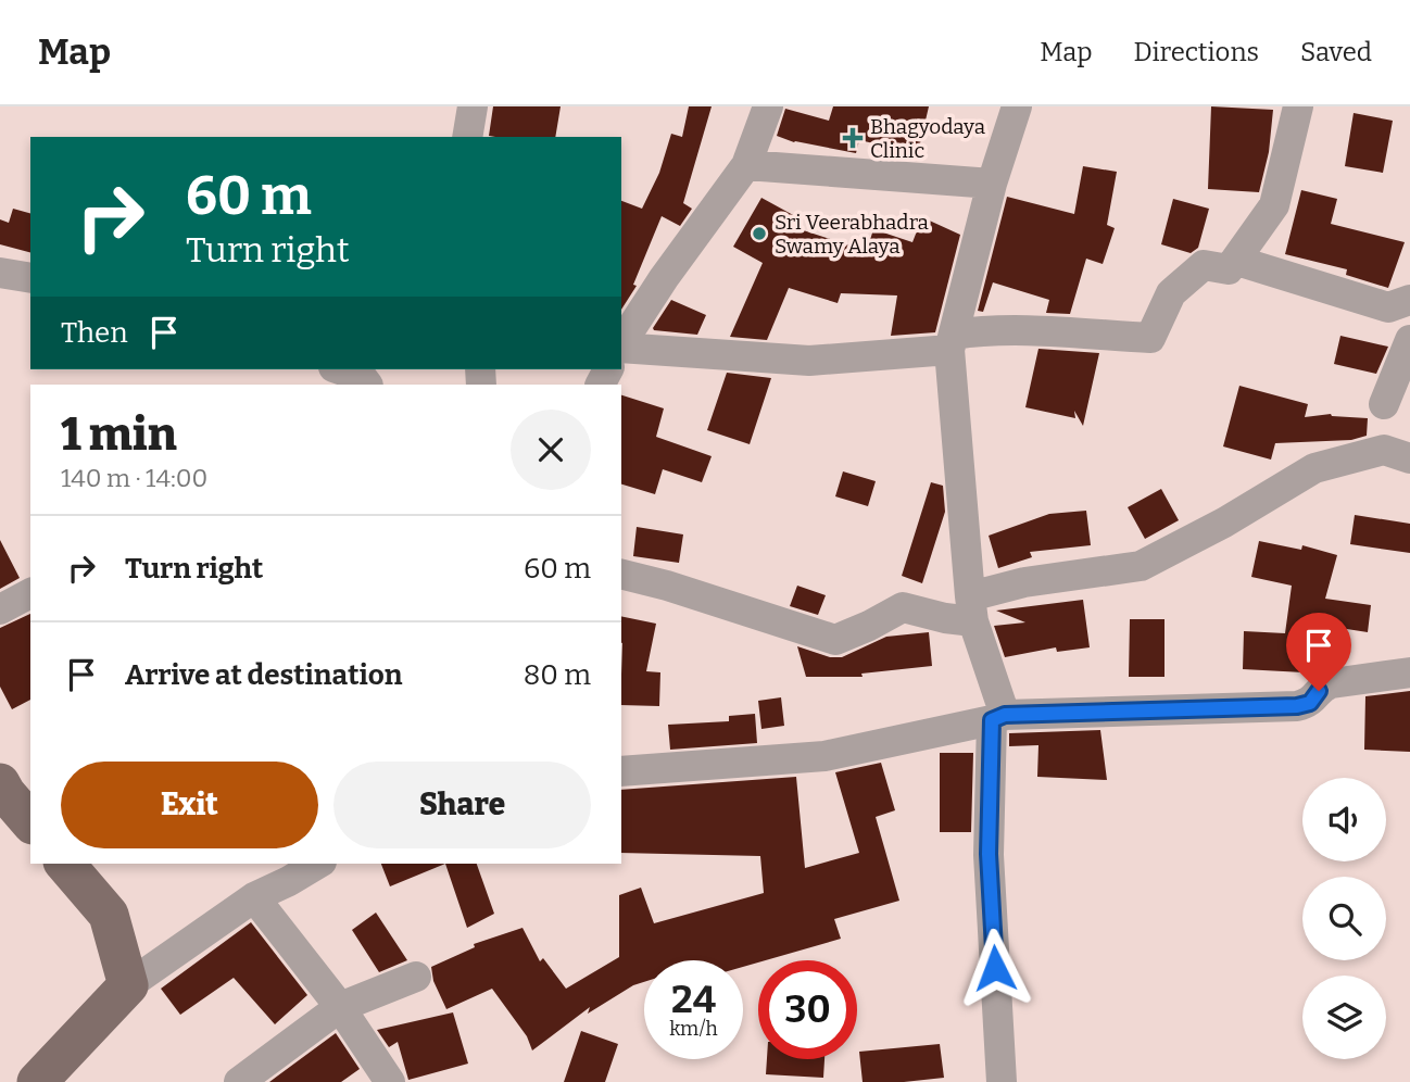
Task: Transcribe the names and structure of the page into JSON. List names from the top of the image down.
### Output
{
  "places": {
    "health": ["Bhagyodaya Clinic"],
    "other": ["Sri Veerabhadra Swamy Alaya"]
  },
  "page": {
    "header": "Map",
    "nav": ["Map", "Directions", "Saved"],
    "turn": ["60 m", "Turn right"],
    "then": "Then",
    "heading": ["1 min", "140 m · 14:00"],
    "list": [
      {
        "name": "Turn right",
        "value": "60 m"
      },
      {
        "name": "Arrive at destination",
        "value": "80 m"
      }
    ],
    "buttons": ["Exit", "Share"],
    "speed": "24 km/h",
    "limit": "30"
  }
}
